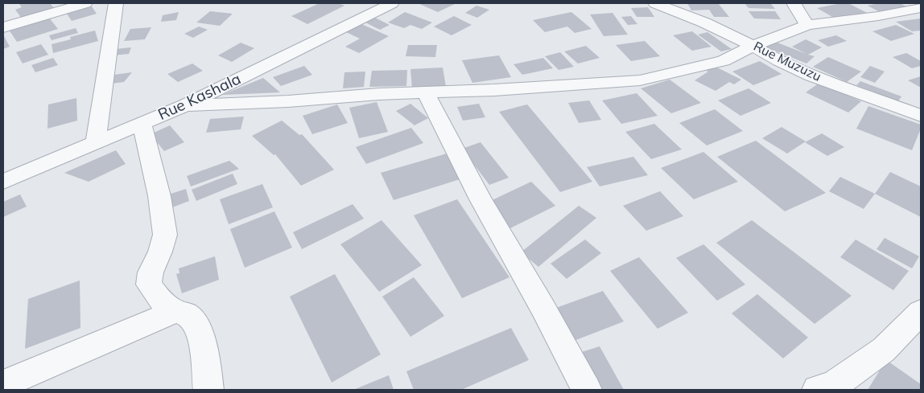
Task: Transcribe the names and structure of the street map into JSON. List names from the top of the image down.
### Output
{
  "streets": {
    "street": ["Rue Muzuzu", "Rue Kashala"]
  }
}
